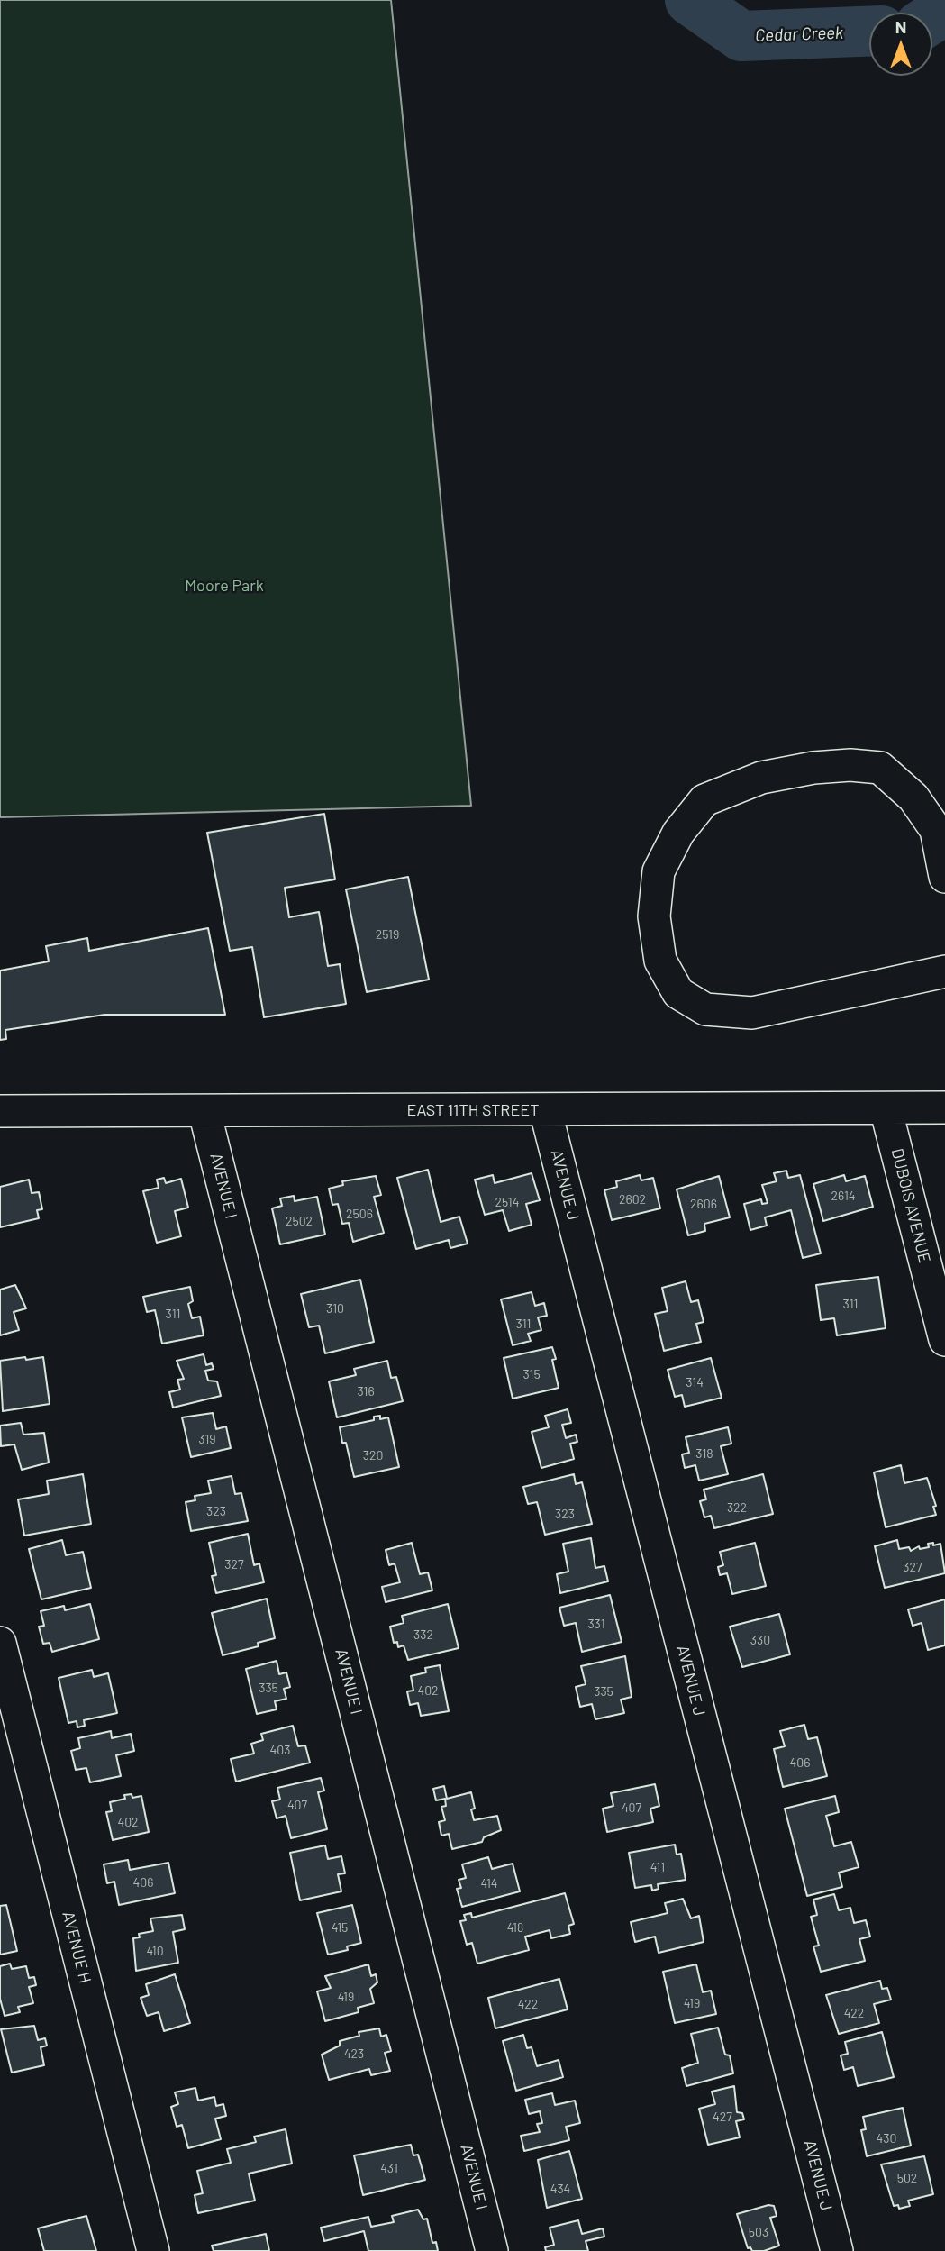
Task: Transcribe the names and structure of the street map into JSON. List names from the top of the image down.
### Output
{
  "streets": {
    "street": [
      "EAST 11TH STREET",
      "AVENUE J",
      "AVENUE I",
      "DUBOIS AVENUE",
      "AVENUE H"
    ]
  },
  "crossings": [
    ["EAST 11TH STREET", "AVENUE J"],
    ["EAST 11TH STREET", "AVENUE I"],
    ["EAST 11TH STREET", "DUBOIS AVENUE"]
  ],
  "water": ["Cedar Creek"],
  "parks": ["Moore Park"],
  "house_numbers": [
    "2519",
    "2614",
    "2602",
    "2514",
    "2606",
    "2506",
    "2502",
    "311",
    "310",
    "311",
    "311",
    "315",
    "314",
    "316",
    "319",
    "318",
    "320",
    "322",
    "323",
    "323",
    "327",
    "327",
    "331",
    "332",
    "330",
    "335",
    "402",
    "335",
    "403",
    "406",
    "407",
    "407",
    "402",
    "411",
    "406",
    "414",
    "415",
    "418",
    "410",
    "419",
    "419",
    "422",
    "422",
    "423",
    "427",
    "430",
    "431",
    "502",
    "434",
    "503"
  ],
  "north": "top"
}
